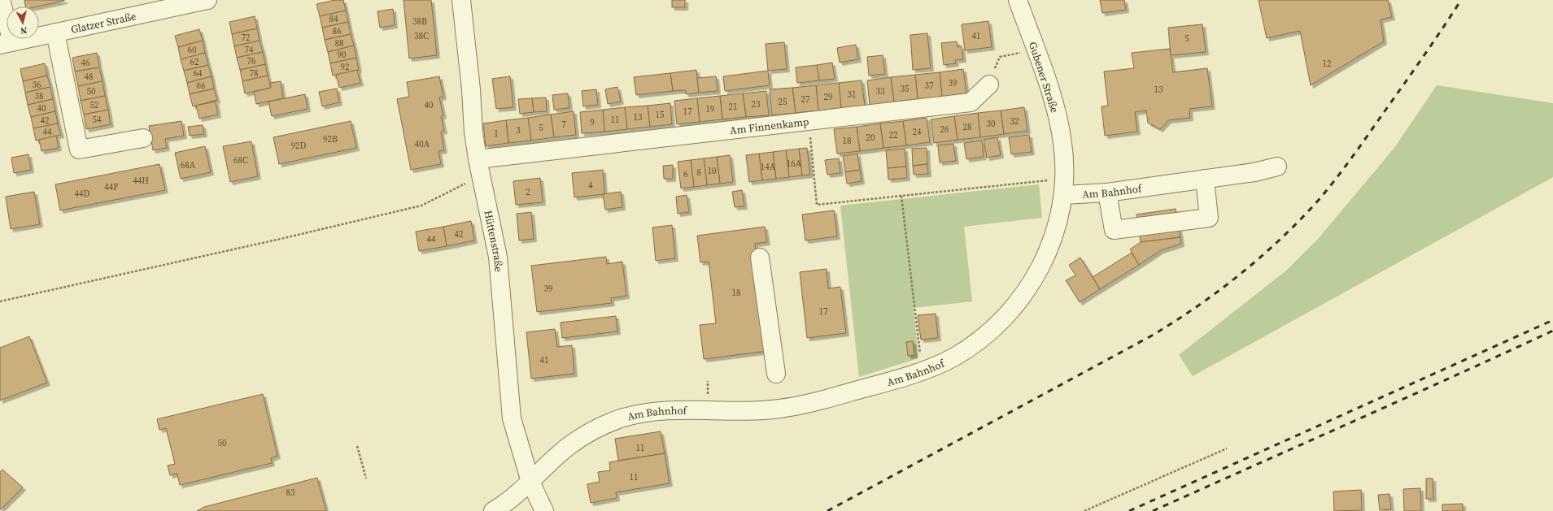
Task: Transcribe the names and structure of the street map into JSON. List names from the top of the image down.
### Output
{
  "streets": {
    "street": [
      "Glatzer Straße",
      "Gubener Straße",
      "Am Finnenkamp",
      "Am Bahnhof",
      "Hüttenstraße"
    ]
  },
  "crossings": [
    ["Gubener Straße", "Am Bahnhof"],
    ["Am Finnenkamp", "Hüttenstraße"],
    ["Am Bahnhof", "Hüttenstraße"]
  ],
  "house_numbers": [
    "84",
    "38B",
    "86",
    "38C",
    "41",
    "72",
    "5",
    "88",
    "60",
    "74",
    "90",
    "76",
    "62",
    "46",
    "12",
    "92",
    "64",
    "78",
    "48",
    "39",
    "36",
    "66",
    "37",
    "35",
    "13",
    "50",
    "33",
    "31",
    "38",
    "29",
    "27",
    "25",
    "23",
    "52",
    "40",
    "21",
    "40",
    "19",
    "17",
    "15",
    "13",
    "54",
    "11",
    "42",
    "32",
    "9",
    "30",
    "7",
    "28",
    "5",
    "26",
    "3",
    "44",
    "24",
    "1",
    "22",
    "20",
    "92B",
    "18",
    "40A",
    "92D",
    "68C",
    "16A",
    "68A",
    "14A",
    "10",
    "8",
    "6",
    "44H",
    "4",
    "44F",
    "2",
    "44D",
    "42",
    "44",
    "39",
    "18",
    "17",
    "41",
    "50",
    "11",
    "11",
    "83"
  ],
  "north": "bottom"
}
